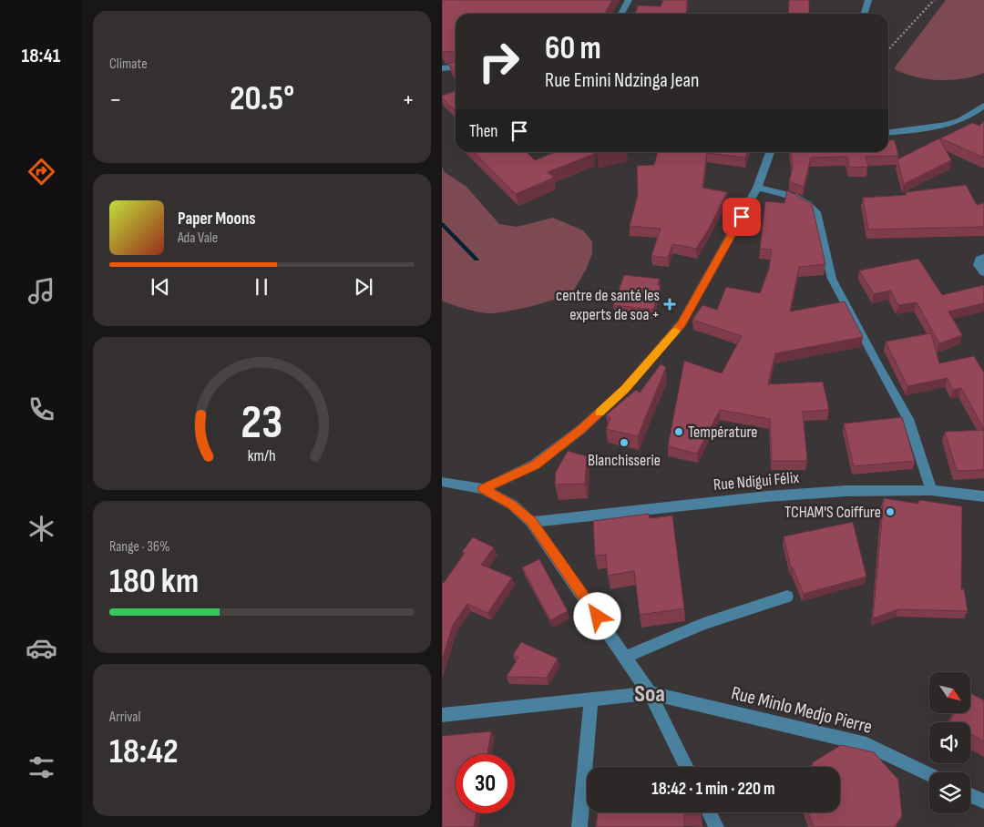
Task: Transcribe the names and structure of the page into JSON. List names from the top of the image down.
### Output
{
  "streets": {
    "street": ["Rue Ndigui Félix", "Rue Minlo Medjo Pierre"]
  },
  "districts": ["Soa"],
  "places": {
    "health": ["centre de santé les experts de soa +"],
    "other": ["Température", "Blanchisserie", "TCHAM'S Coiffure"]
  },
  "north": "bottom right",
  "page": {
    "tabs": "18:41",
    "tile": [
      "Climate",
      ["Range · 36%", "180 km"],
      ["Arrival", "18:42"]
    ],
    "turn": ["60 m", "Rue Emini Ndzinga Jean"],
    "heat": ["−", "20.5°", "+"],
    "then": "Then",
    "song": ["Paper Moons", "Ada Vale"],
    "limit": "30",
    "trip": "18:42 · 1 min · 220 m",
    "gauge": ["23", "km/h"]
  }
}
